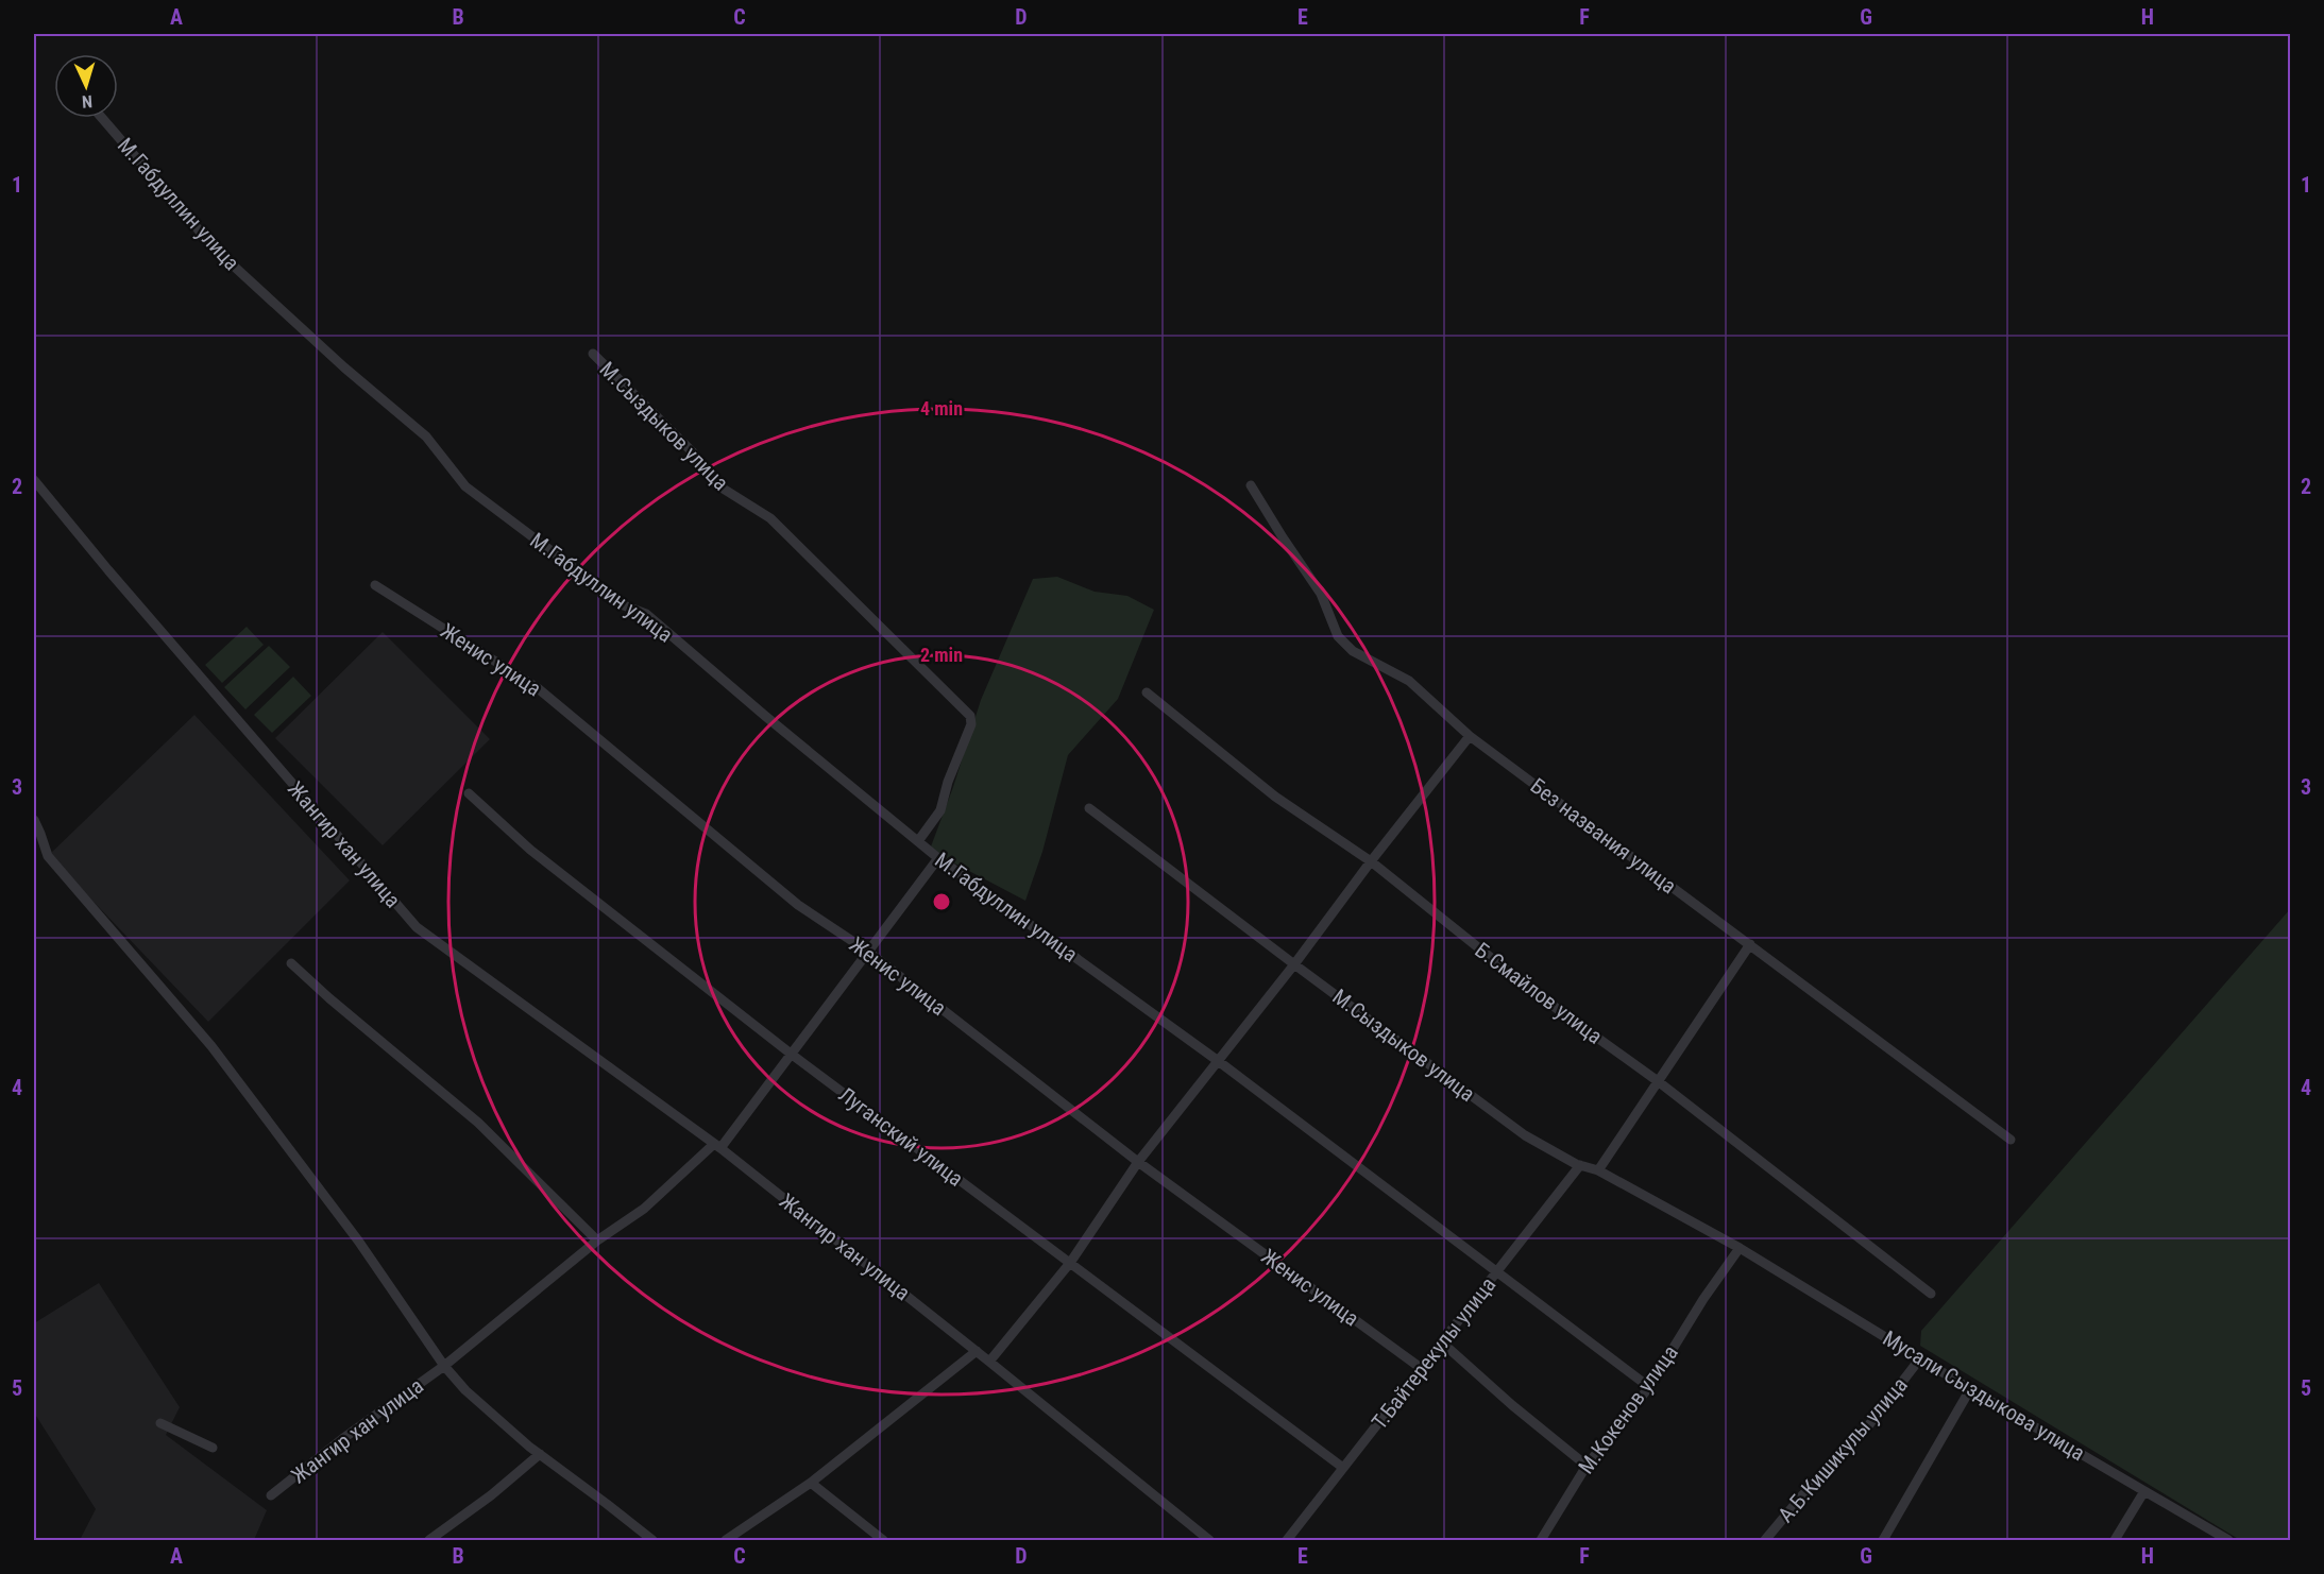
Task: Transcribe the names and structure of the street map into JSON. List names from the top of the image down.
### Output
{
  "streets": {
    "street": [
      "М.Габдуллин улица",
      "М.Сыздыков улица",
      "Женис улица",
      "Без названия улица",
      "Жангир хан улица",
      "Б.Смайлов улица",
      "Луганский улица",
      "Т.Байтерекулы улица",
      "Мусали Сыздыкова улица",
      "М.Кокенов улица",
      "А.Б.Кишикулы улица"
    ]
  },
  "crossings": [
    ["М.Габдуллин улица", "М.Сыздыков улица"],
    ["М.Габдуллин улица", "Т.Байтерекулы улица"],
    ["М.Габдуллин улица", "М.Кокенов улица"],
    ["М.Сыздыков улица", "Т.Байтерекулы улица"],
    ["М.Сыздыков улица", "Мусали Сыздыкова улица"],
    ["М.Сыздыков улица", "М.Кокенов улица"],
    ["Женис улица", "Т.Байтерекулы улица"],
    ["Луганский улица", "Т.Байтерекулы улица"],
    ["Мусали Сыздыкова улица", "М.Кокенов улица"],
    ["Мусали Сыздыкова улица", "А.Б.Кишикулы улица"]
  ],
  "north": "bottom",
  "grid": {
    "columns": [
      "A",
      "B",
      "C",
      "D",
      "E",
      "F",
      "G",
      "H"
    ],
    "rows": [
      "1",
      "2",
      "3",
      "4",
      "5"
    ]
  },
  "rings": ["4 min", "2 min"]
}
